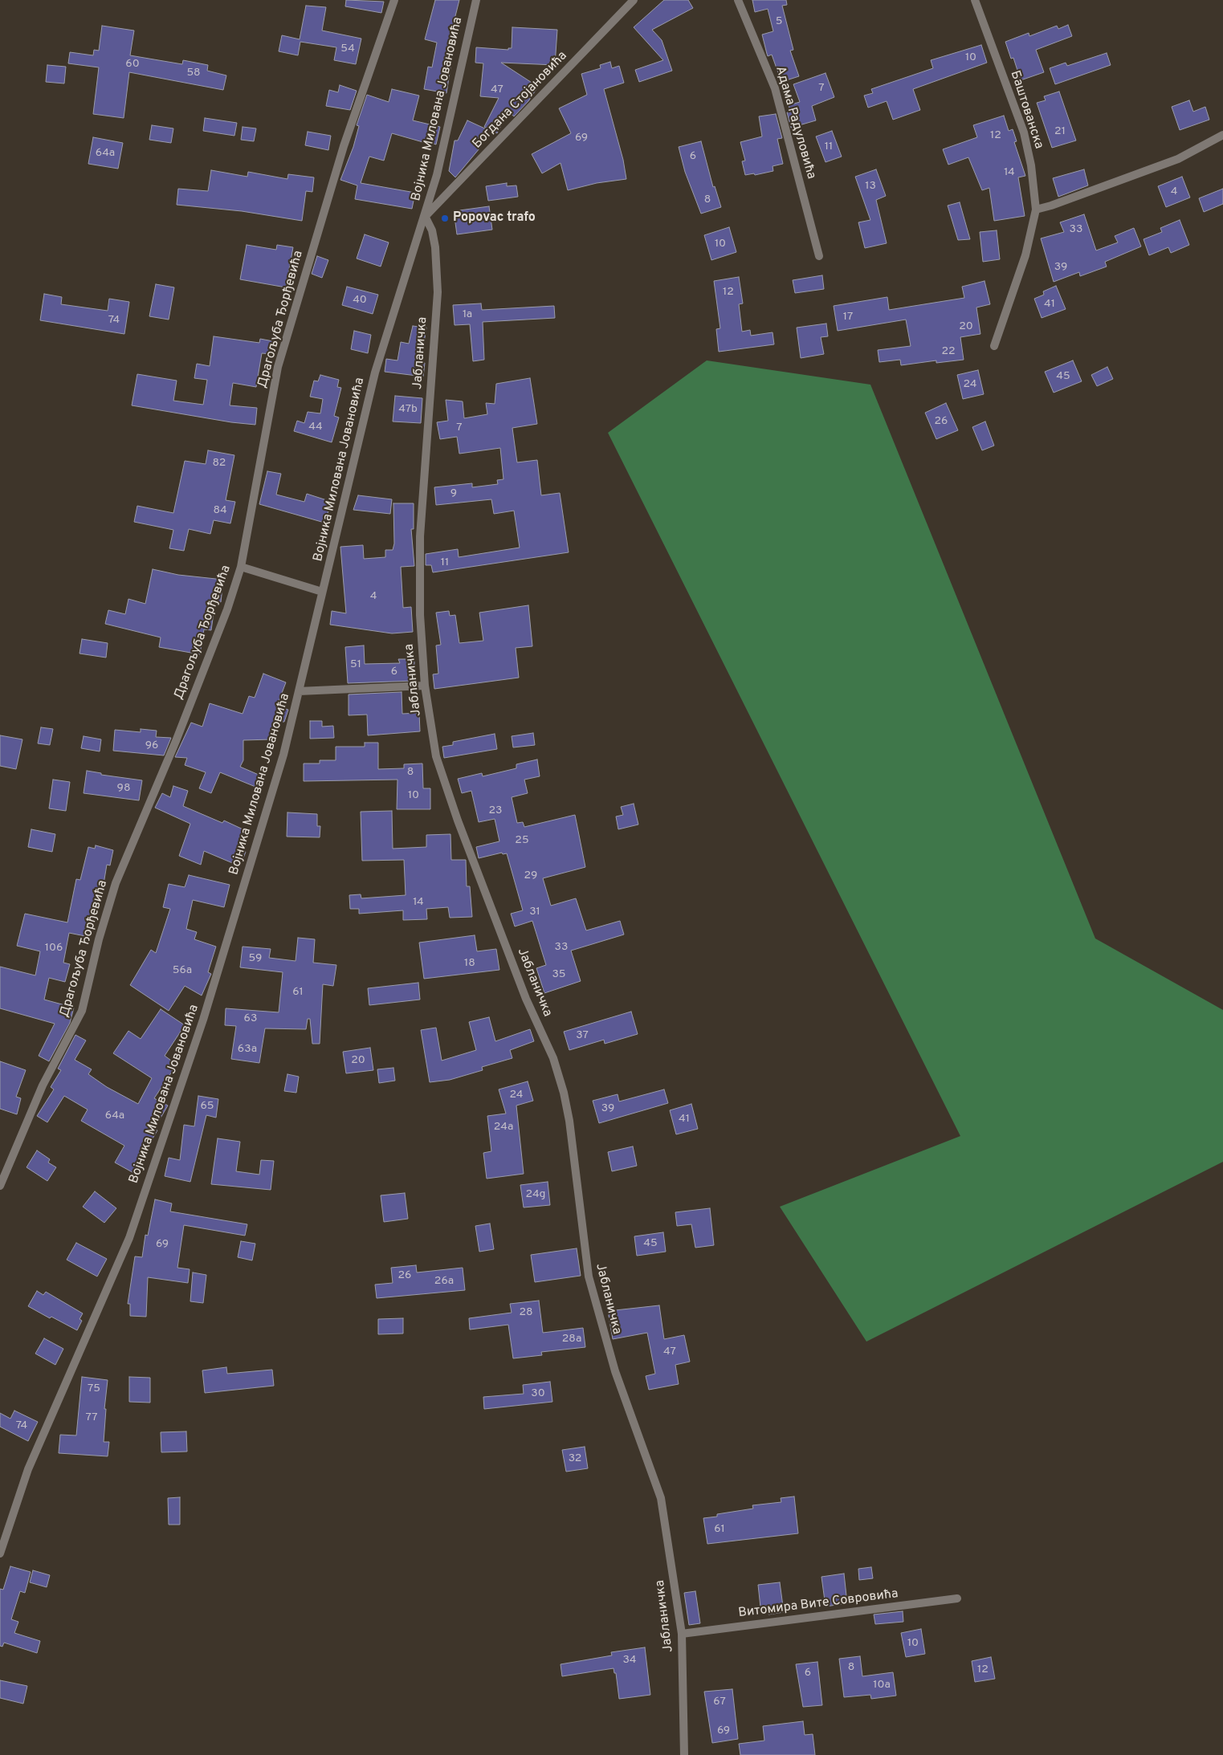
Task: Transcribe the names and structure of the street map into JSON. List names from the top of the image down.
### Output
{
  "streets": {
    "street": [
      "Богдана Стојановића",
      "Војника Милована Јовановића",
      "Баштованска",
      "Адама Радуловића",
      "Драгољуба Ђорђевића",
      "Јабланичка",
      "Витомира Вите Совровића"
    ]
  },
  "crossings": [
    ["Богдана Стојановића", "Војника Милована Јовановића"],
    ["Богдана Стојановића", "Јабланичка"],
    ["Војника Милована Јовановића", "Јабланичка"],
    ["Јабланичка", "Витомира Вите Совровића"]
  ],
  "places": ["Popovac trafo"],
  "house_numbers": [
    "5",
    "54",
    "10",
    "60",
    "58",
    "7",
    "47",
    "21",
    "12",
    "69",
    "11",
    "64a",
    "6",
    "14",
    "13",
    "4",
    "8",
    "33",
    "10",
    "39",
    "12",
    "40",
    "41",
    "1a",
    "17",
    "74",
    "20",
    "22",
    "45",
    "24",
    "47b",
    "26",
    "44",
    "7",
    "82",
    "9",
    "84",
    "11",
    "4",
    "51",
    "6",
    "96",
    "8",
    "98",
    "10",
    "23",
    "25",
    "29",
    "14",
    "31",
    "33",
    "106",
    "59",
    "18",
    "56a",
    "35",
    "61",
    "63",
    "37",
    "63a",
    "20",
    "24",
    "65",
    "39",
    "64a",
    "41",
    "24a",
    "24g",
    "45",
    "69",
    "26",
    "26a",
    "28",
    "28a",
    "47",
    "75",
    "30",
    "77",
    "74",
    "32",
    "61",
    "10",
    "34",
    "8",
    "12",
    "6",
    "10a",
    "67",
    "69"
  ]
}
